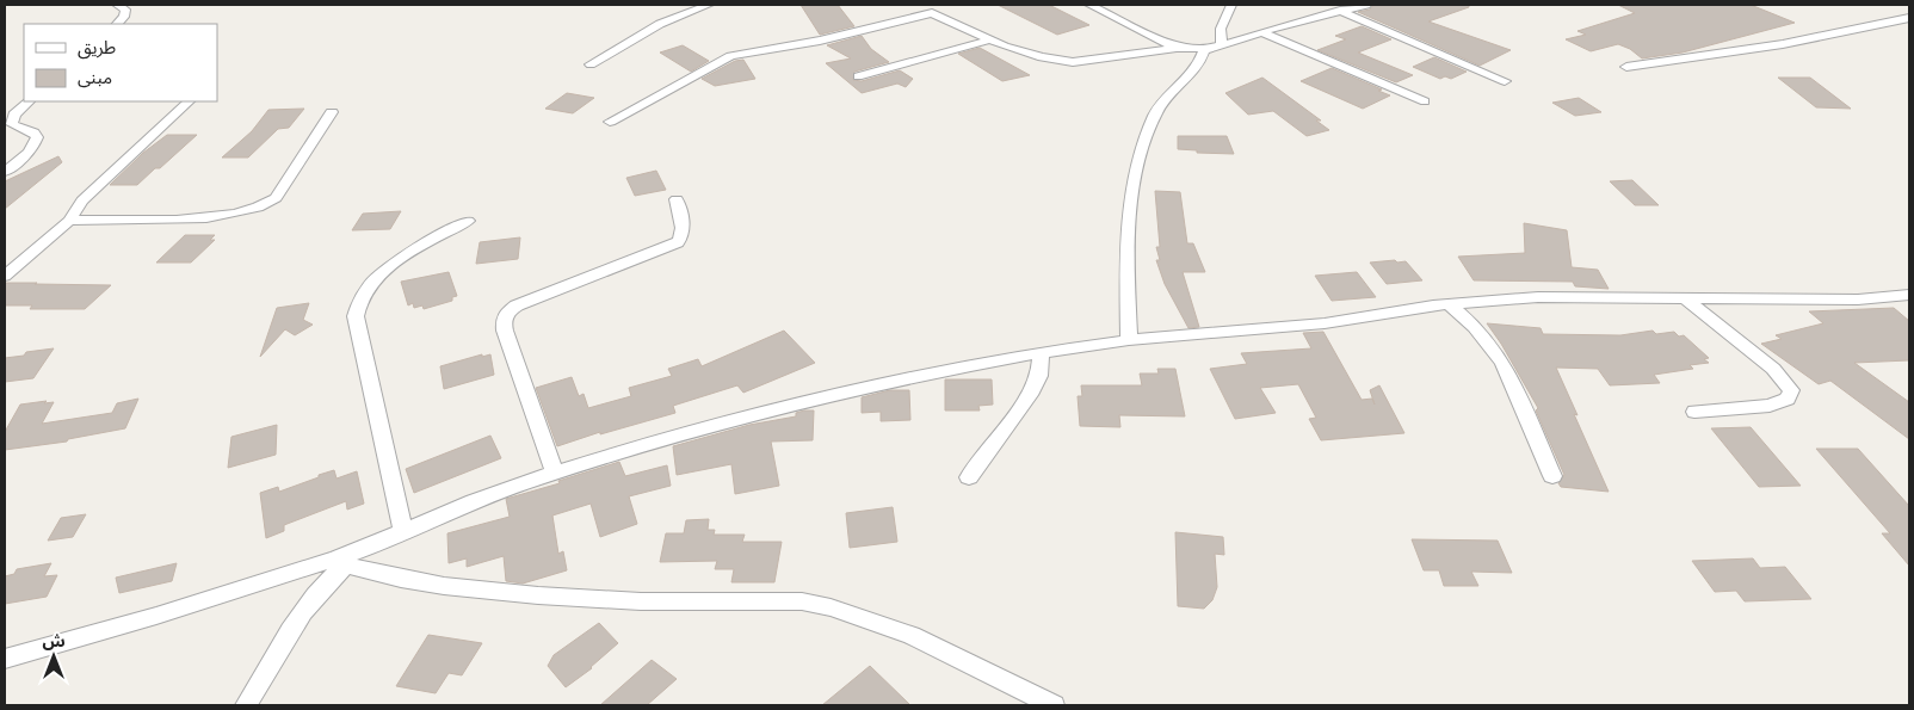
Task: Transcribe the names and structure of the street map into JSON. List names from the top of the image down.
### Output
{
  "legend": ["طريق", "مبنى"],
  "north": "top"
}
